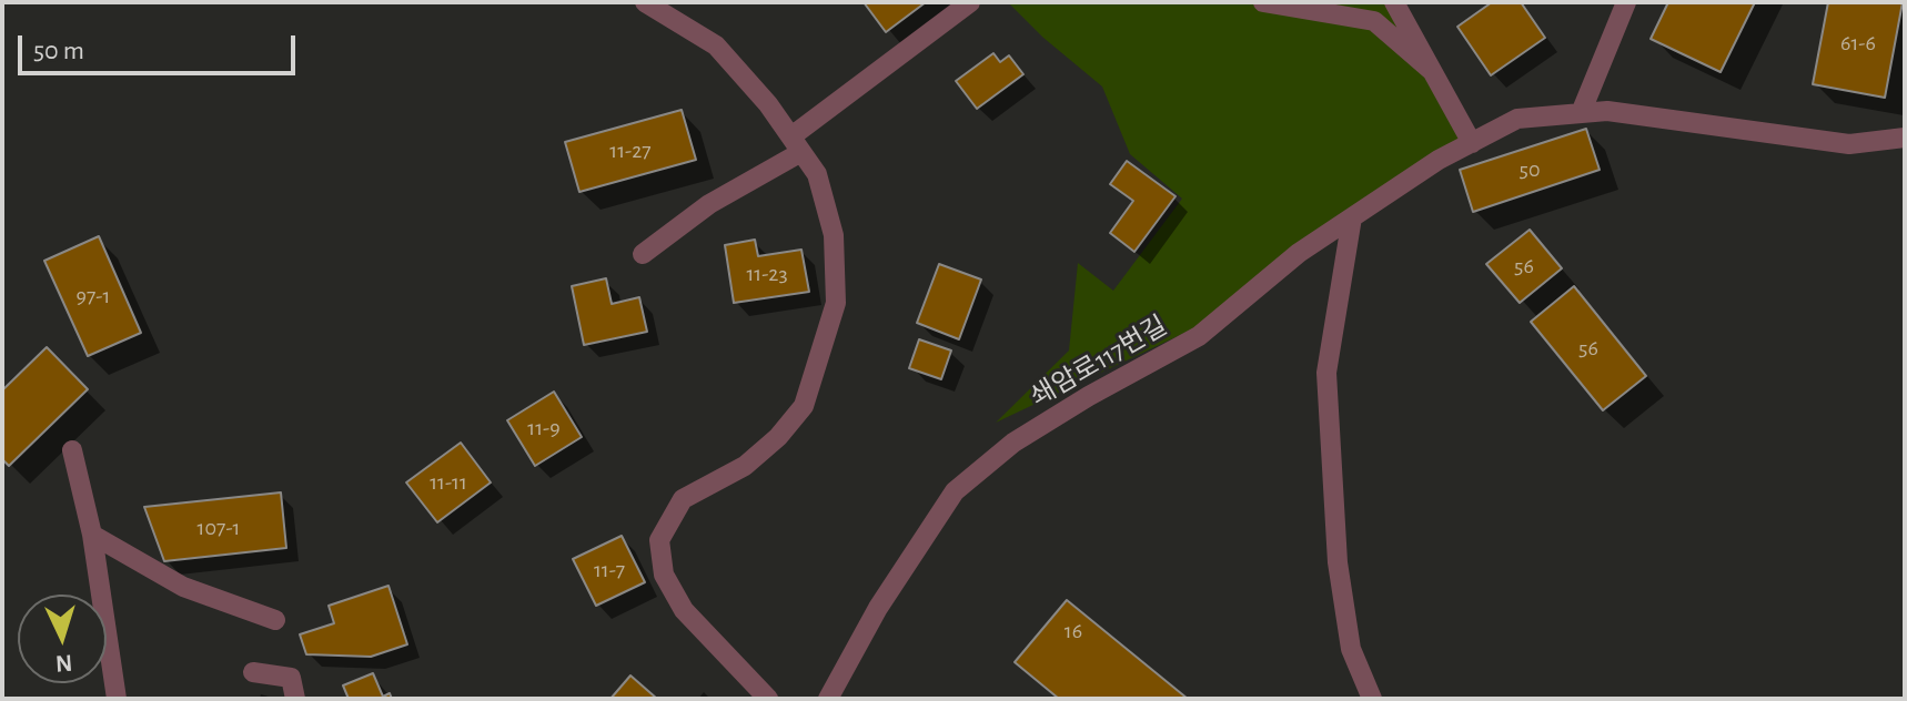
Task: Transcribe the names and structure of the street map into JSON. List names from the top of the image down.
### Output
{
  "streets": {
    "lane": ["쇄암로117번길"]
  },
  "house_numbers": [
    "61-6",
    "11-27",
    "50",
    "56",
    "11-23",
    "97-1",
    "56",
    "11-9",
    "11-11",
    "107-1",
    "11-7",
    "16"
  ],
  "scale_bar": "50 m",
  "north": "bottom"
}
